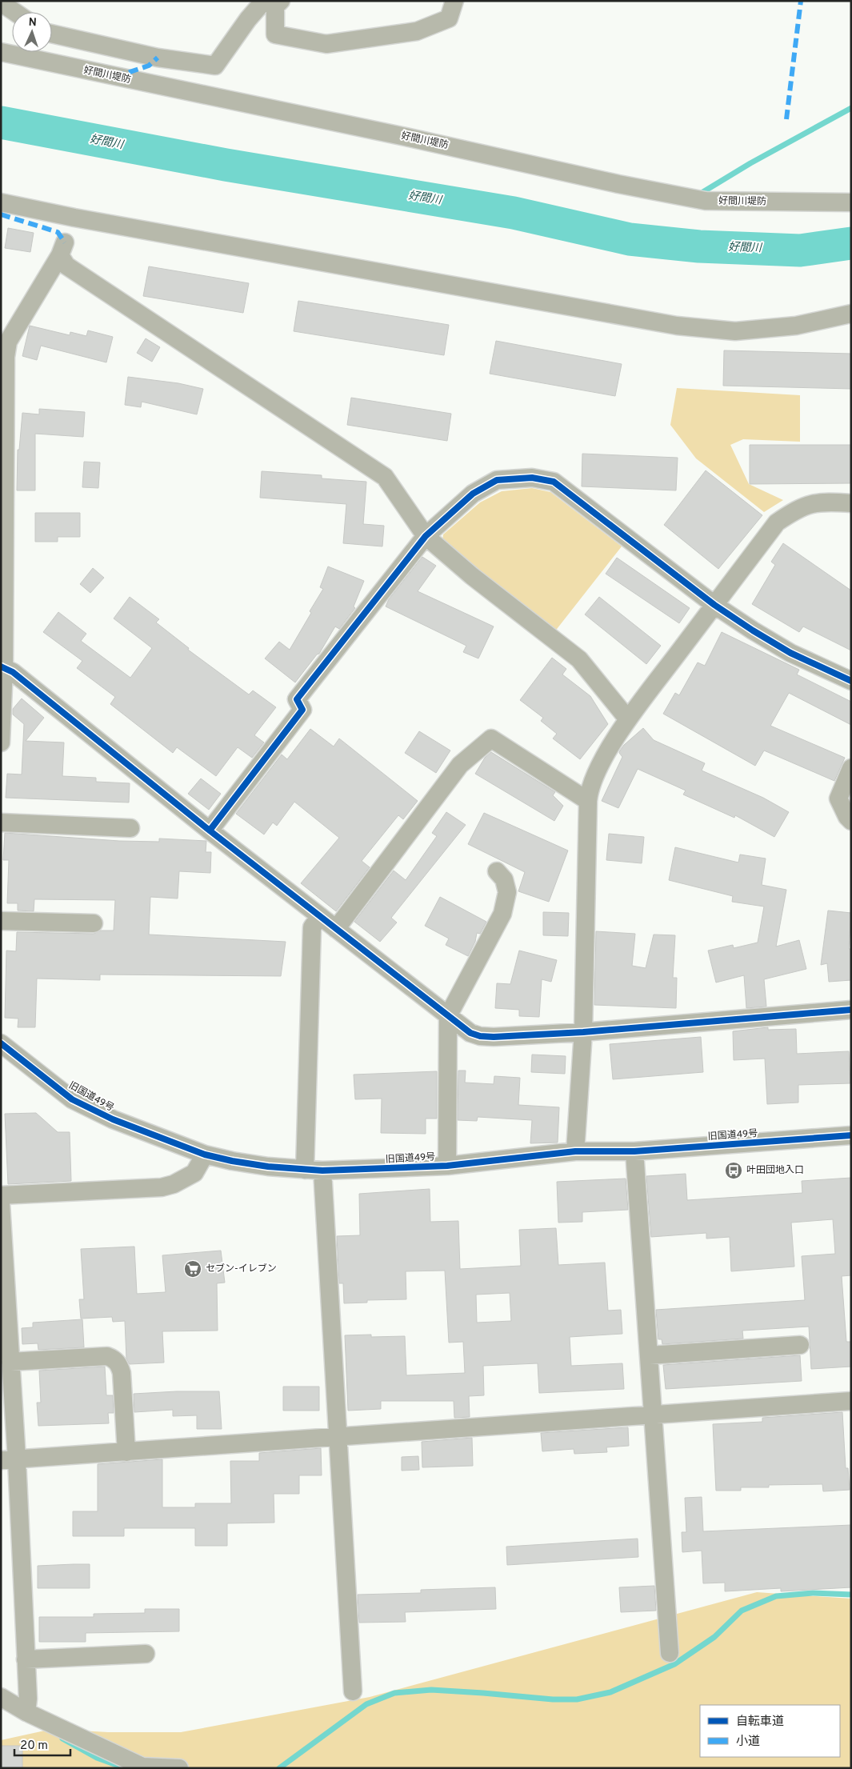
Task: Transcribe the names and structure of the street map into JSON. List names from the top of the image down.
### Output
{
  "streets": {
    "street": ["好間川堤防", "旧国道49号"]
  },
  "water": ["好間川"],
  "places": {
    "bus stop": ["叶田団地入口"],
    "supermarket": ["セブン-イレブン"]
  },
  "legend": ["自転車道", "小道"],
  "scale_bar": "20 m",
  "north": "top"
}
